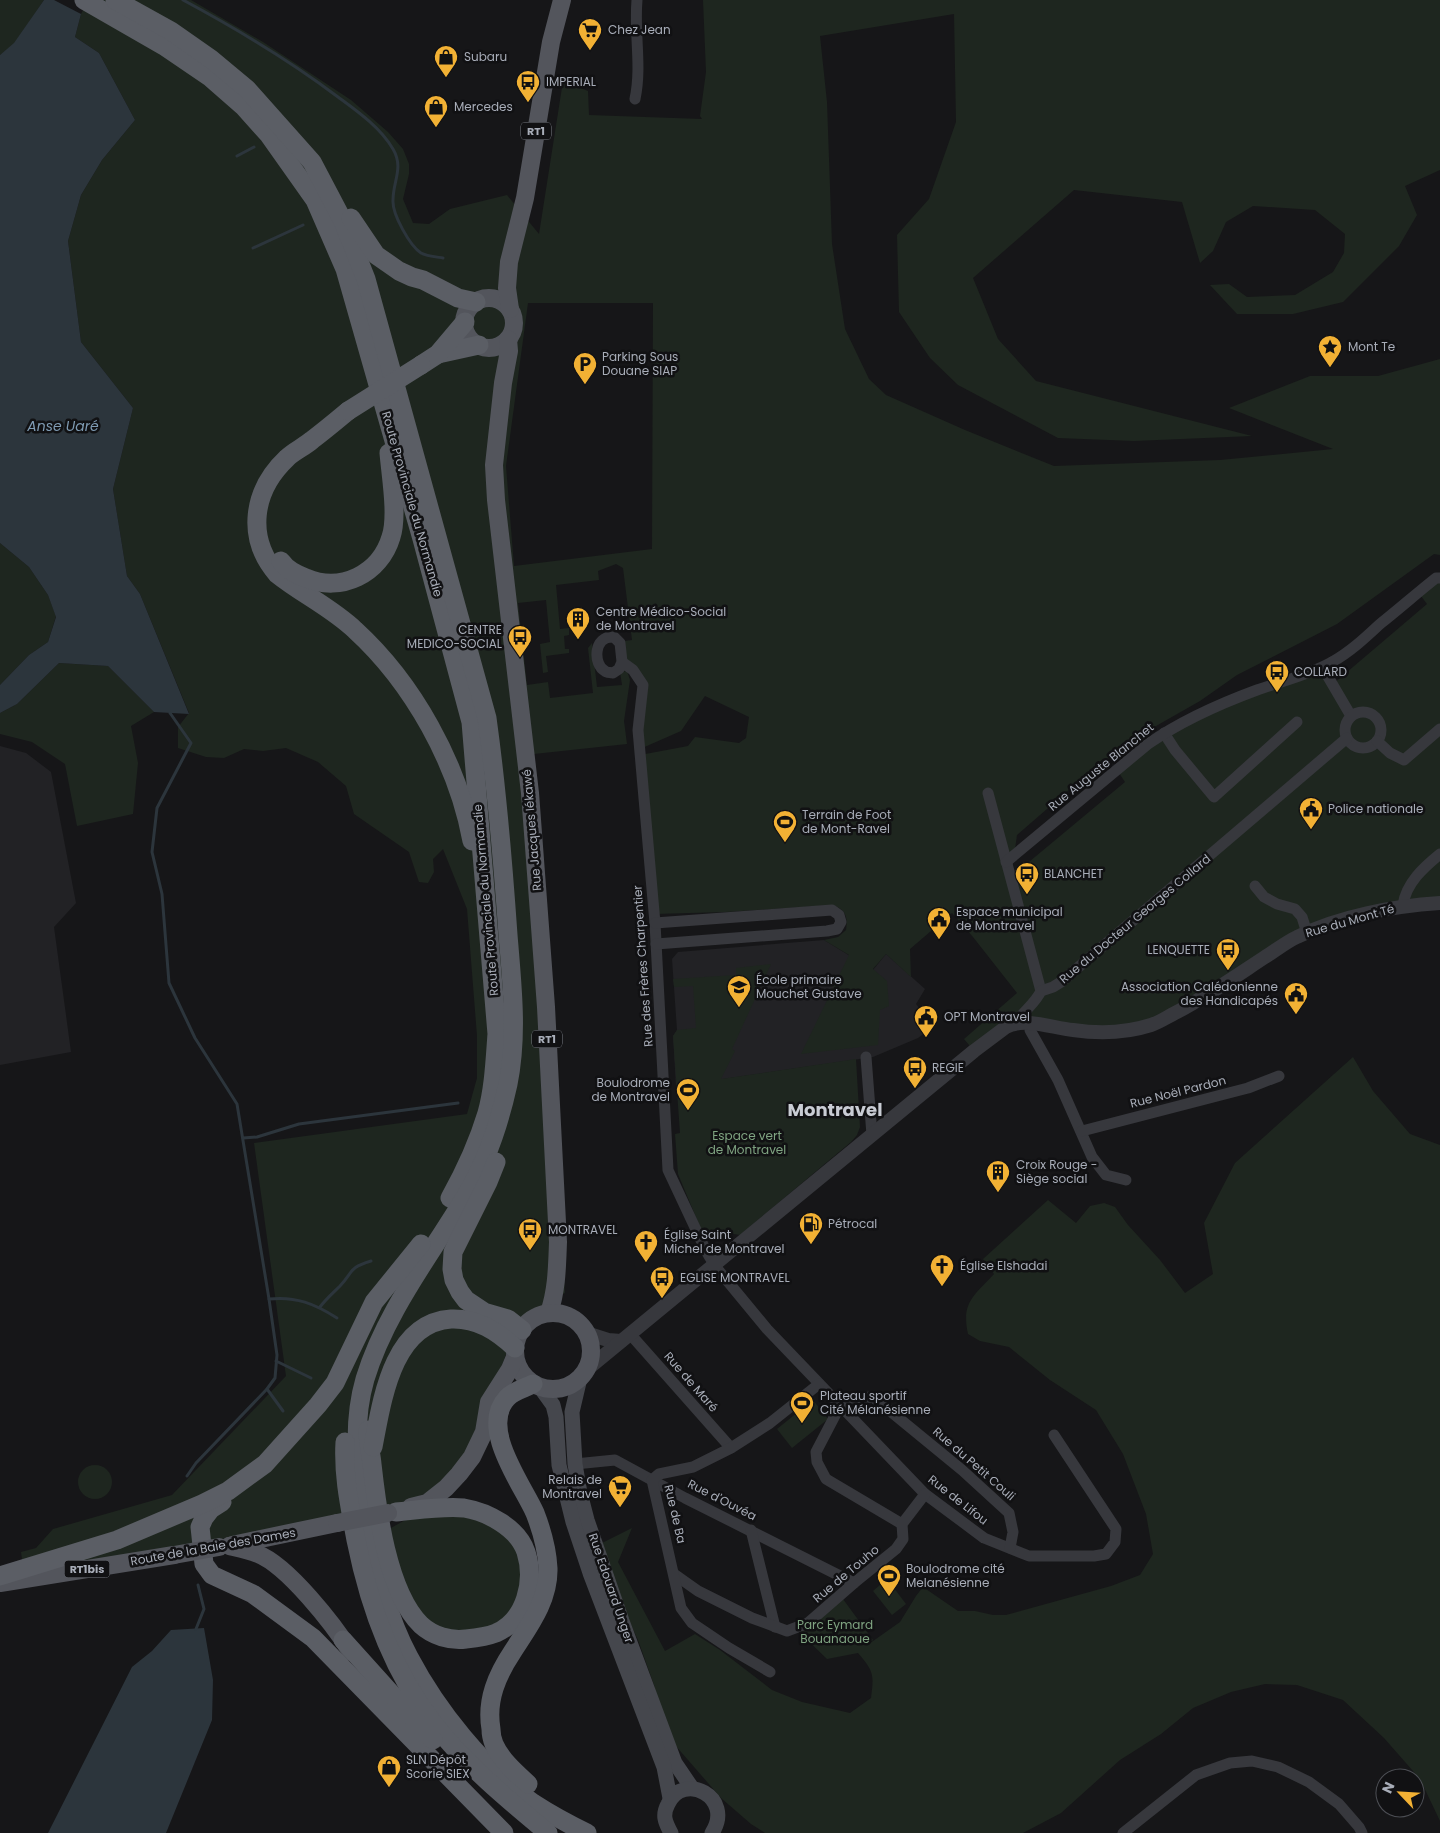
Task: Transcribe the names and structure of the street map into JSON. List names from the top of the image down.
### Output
{
  "streets": {
    "highway": ["Route Provinciale du Normandie"],
    "main road": [
      "RT1",
      "Rue Jacques Iékawé",
      "Route de la Baie des Dames",
      "RT1bis",
      "Rue Edouard Unger"
    ],
    "street": [
      "Rue Auguste Blanchet",
      "Rue du Docteur Georges Collard",
      "Rue du Mont Té",
      "Rue des Frères Charpentier",
      "Rue Noël Pardon",
      "Rue de Maré",
      "Rue du Petit Couli",
      "Rue d'Ouvéa",
      "Rue de Lifou",
      "Rue de Ba",
      "Rue de Touho"
    ]
  },
  "crossings": [
    ["RT1", "Rue Jacques Iékawé"],
    ["Rue Jacques Iékawé", "Rue du Docteur Georges Collard"],
    ["Rue Jacques Iékawé", "Rue Edouard Unger"],
    ["Rue du Docteur Georges Collard", "Rue du Mont Té"],
    ["Rue du Docteur Georges Collard", "Rue des Frères Charpentier"],
    ["Rue du Docteur Georges Collard", "Rue de Maré"],
    ["Rue du Docteur Georges Collard", "Rue de Lifou"],
    ["Rue du Docteur Georges Collard", "Rue Edouard Unger"],
    ["Rue des Frères Charpentier", "Rue de Lifou"],
    ["Rue de Maré", "Rue de Ba"],
    ["Rue du Petit Couli", "Rue de Lifou"],
    ["Rue d'Ouvéa", "Rue de Ba"],
    ["Rue d'Ouvéa", "Rue de Touho"],
    ["Rue d'Ouvéa", "Rue Edouard Unger"],
    ["Rue de Lifou", "Rue de Ba"],
    ["Rue de Lifou", "Rue de Touho"],
    ["Rue de Ba", "Rue de Touho"],
    ["Route de la Baie des Dames", "RT1bis"]
  ],
  "districts": ["Montravel"],
  "water": ["Anse Uaré"],
  "parks": ["Espace vert de Montravel", "Parc Eymard Bouanaoue"],
  "places": {
    "supermarket": ["Chez Jean", "Relais de Montravel"],
    "shop": ["Subaru", "Mercedes", "SLN Dépôt Scorie SIEX"],
    "bus stop": [
      "IMPERIAL",
      "CENTRE MEDICO-SOCIAL",
      "COLLARD",
      "BLANCHET",
      "LENQUETTE",
      "REGIE",
      "MONTRAVEL",
      "EGLISE MONTRAVEL"
    ],
    "place": ["Mont Te"],
    "parking": ["Parking Sous Douane SIAP"],
    "building": ["Centre Médico-Social de Montravel", "Croix Rouge - Siège social"],
    "public building": [
      "Police nationale",
      "Espace municipal de Montravel",
      "Association Calédonienne des Handicapés",
      "OPT Montravel"
    ],
    "sports": [
      "Terrain de Foot de Mont-Ravel",
      "Boulodrome de Montravel",
      "Plateau sportif Cité Mélanésienne",
      "Boulodrome cité Melanésienne"
    ],
    "school or university": ["École primaire Mouchet Gustave"],
    "fuel station": ["Pétrocal"],
    "church": ["Église Saint Michel de Montravel", "Église Elshadai"]
  },
  "north": "top left"
}
